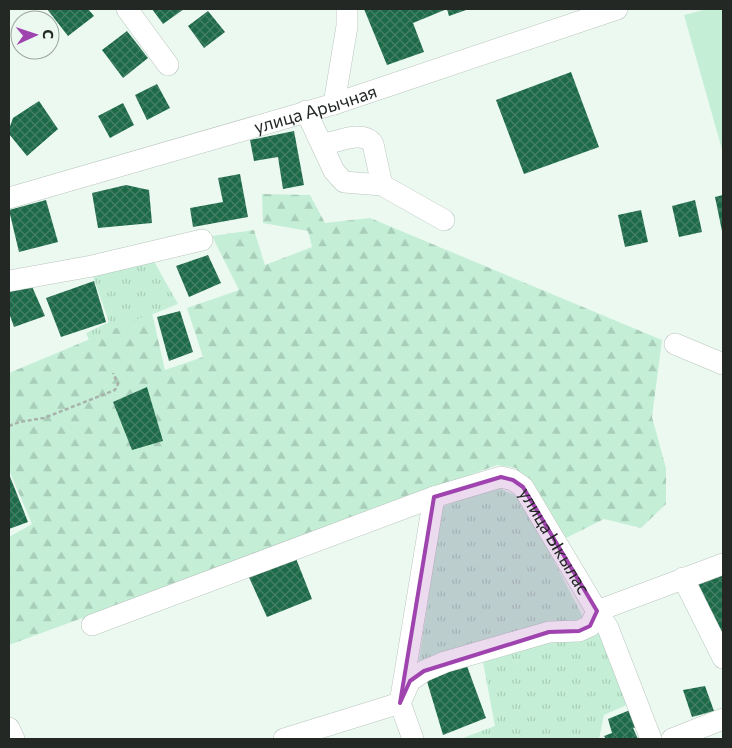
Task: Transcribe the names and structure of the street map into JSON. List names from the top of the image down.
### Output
{
  "streets": {
    "street": ["улица Арычная", "улица Ыкылас"]
  },
  "north": "right"
}
